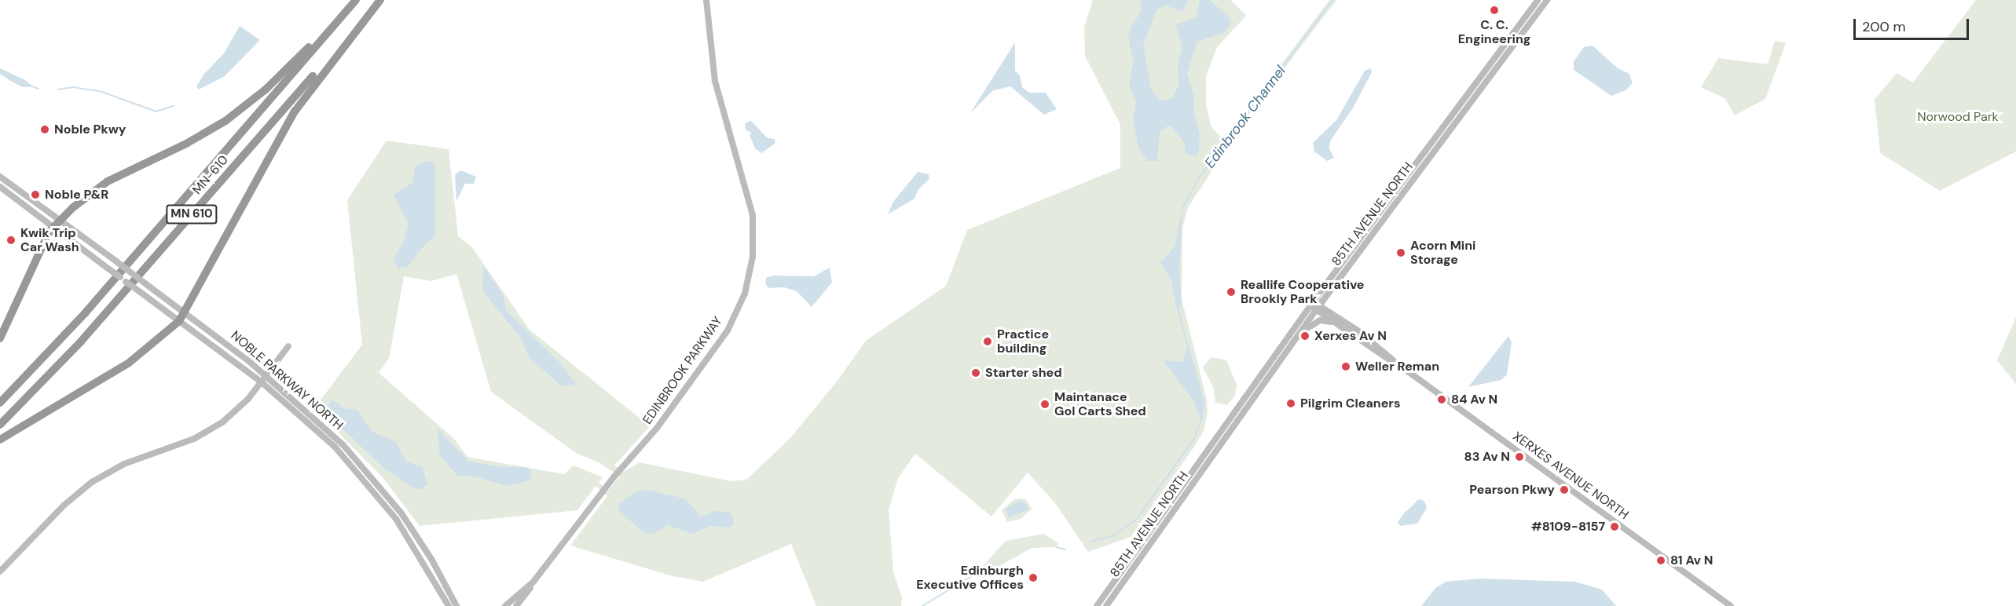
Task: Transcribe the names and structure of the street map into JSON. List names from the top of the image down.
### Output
{
  "streets": {
    "highway": ["MN-610", "MN 610"],
    "main road": [
      "85TH AVENUE NORTH",
      "EDINBROOK PARKWAY",
      "NOBLE PARKWAY NORTH",
      "XERXES AVENUE NORTH"
    ]
  },
  "crossings": [
    ["MN-610", "MN 610"],
    ["85TH AVENUE NORTH", "XERXES AVENUE NORTH"]
  ],
  "water": ["Edinbrook Channel"],
  "parks": ["Norwood Park"],
  "places": [
    "C. C. Engineering",
    "Noble Pkwy",
    "Noble P&R",
    "Kwik Trip Car Wash",
    "Acorn Mini Storage",
    "Reallife Cooperative Brookly Park",
    "Xerxes Av N",
    "Practice building",
    "Weller Reman",
    "Starter shed",
    "84 Av N",
    "Pilgrim Cleaners",
    "Maintanace Gol Carts Shed",
    "83 Av N",
    "Pearson Pkwy",
    "#8109-8157",
    "81 Av N",
    "Edinburgh Executive Offices"
  ],
  "scale_bar": "200 m"
}
